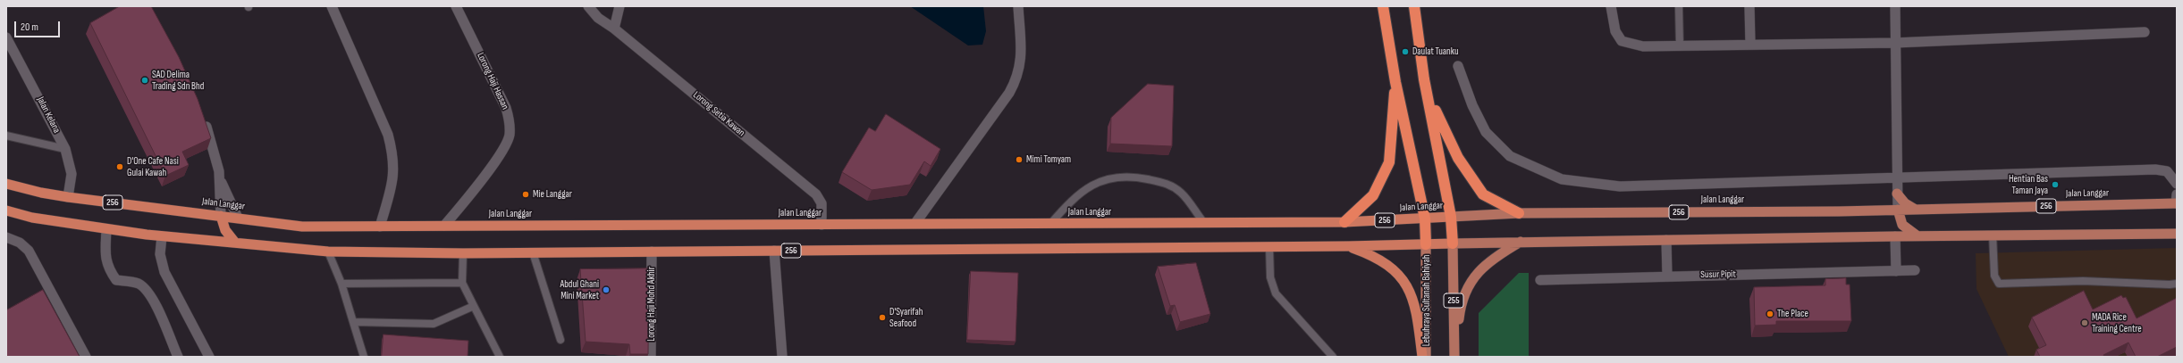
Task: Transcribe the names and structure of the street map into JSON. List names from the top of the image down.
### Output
{
  "streets": {
    "highway": ["Jalan Langgar", "256", "255"],
    "main road": ["Lebuhraya Sultanah Bahiyah"],
    "street": [
      "Lorong Haji Hassan",
      "Lorong Setia Kawan",
      "Jalan Kelana",
      "Susur Pipit",
      "Lorong Haji Mohd Akhir"
    ]
  },
  "crossings": [
    ["Lorong Haji Hassan", "Jalan Langgar"],
    ["Lorong Setia Kawan", "Jalan Langgar"],
    ["Jalan Kelana", "Jalan Langgar"],
    ["Jalan Langgar", "255"],
    ["256", "Lebuhraya Sultanah Bahiyah"],
    ["256", "255"],
    ["256", "Lorong Haji Mohd Akhir"]
  ],
  "places": [
    "Daulat Tuanku",
    "SAD Delima Trading Sdn Bhd",
    "Mimi Tomyam",
    "D'One Cafe Nasi Gulai Kawah",
    "Hentian Bas Taman Jaya",
    "Mie Langgar",
    "Abdul Ghani Mini Market",
    "The Place",
    "D'Syarifah Seafood",
    "MADA Rice Training Centre"
  ],
  "scale_bar": "20 m"
}
